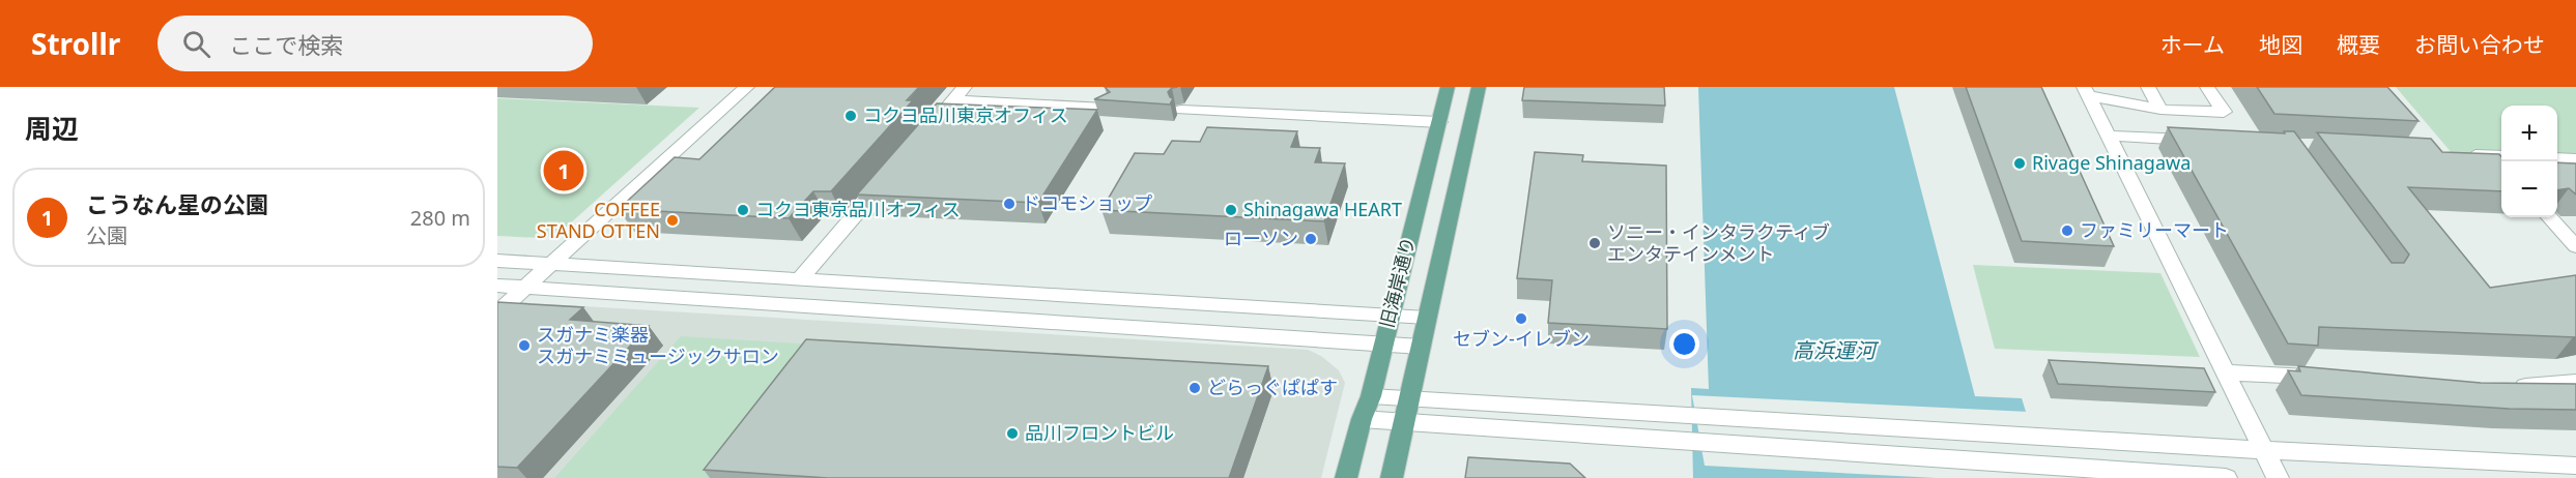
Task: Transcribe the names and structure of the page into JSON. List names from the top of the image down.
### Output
{
  "streets": {
    "main road": ["旧海岸通り"]
  },
  "water": ["高浜運河"],
  "places": [
    "コクヨ品川東京オフィス",
    "Rivage Shinagawa",
    "ドコモショップ",
    "コクヨ東京品川オフィス",
    "Shinagawa HEART",
    "COFFEE STAND OTTEN",
    "ファミリーマート",
    "ローソン",
    "ソニー・インタラクティブ エンタテインメント",
    "セブン-イレブン",
    "スガナミ楽器 スガナミミュージックサロン",
    "どらっぐぱぱす",
    "品川フロントビル"
  ],
  "page": {
    "header": "Strollr",
    "search": "ここで検索",
    "nav": [
      "ホーム",
      "地図",
      "概要",
      "お問い合わせ"
    ],
    "heading": "周辺",
    "map_buttons": ["+", "−"],
    "pins": "1",
    "list": [
      {
        "mark": "1",
        "name": "こうなん星の公園",
        "note": "公園",
        "value": "280 m"
      }
    ]
  }
}
